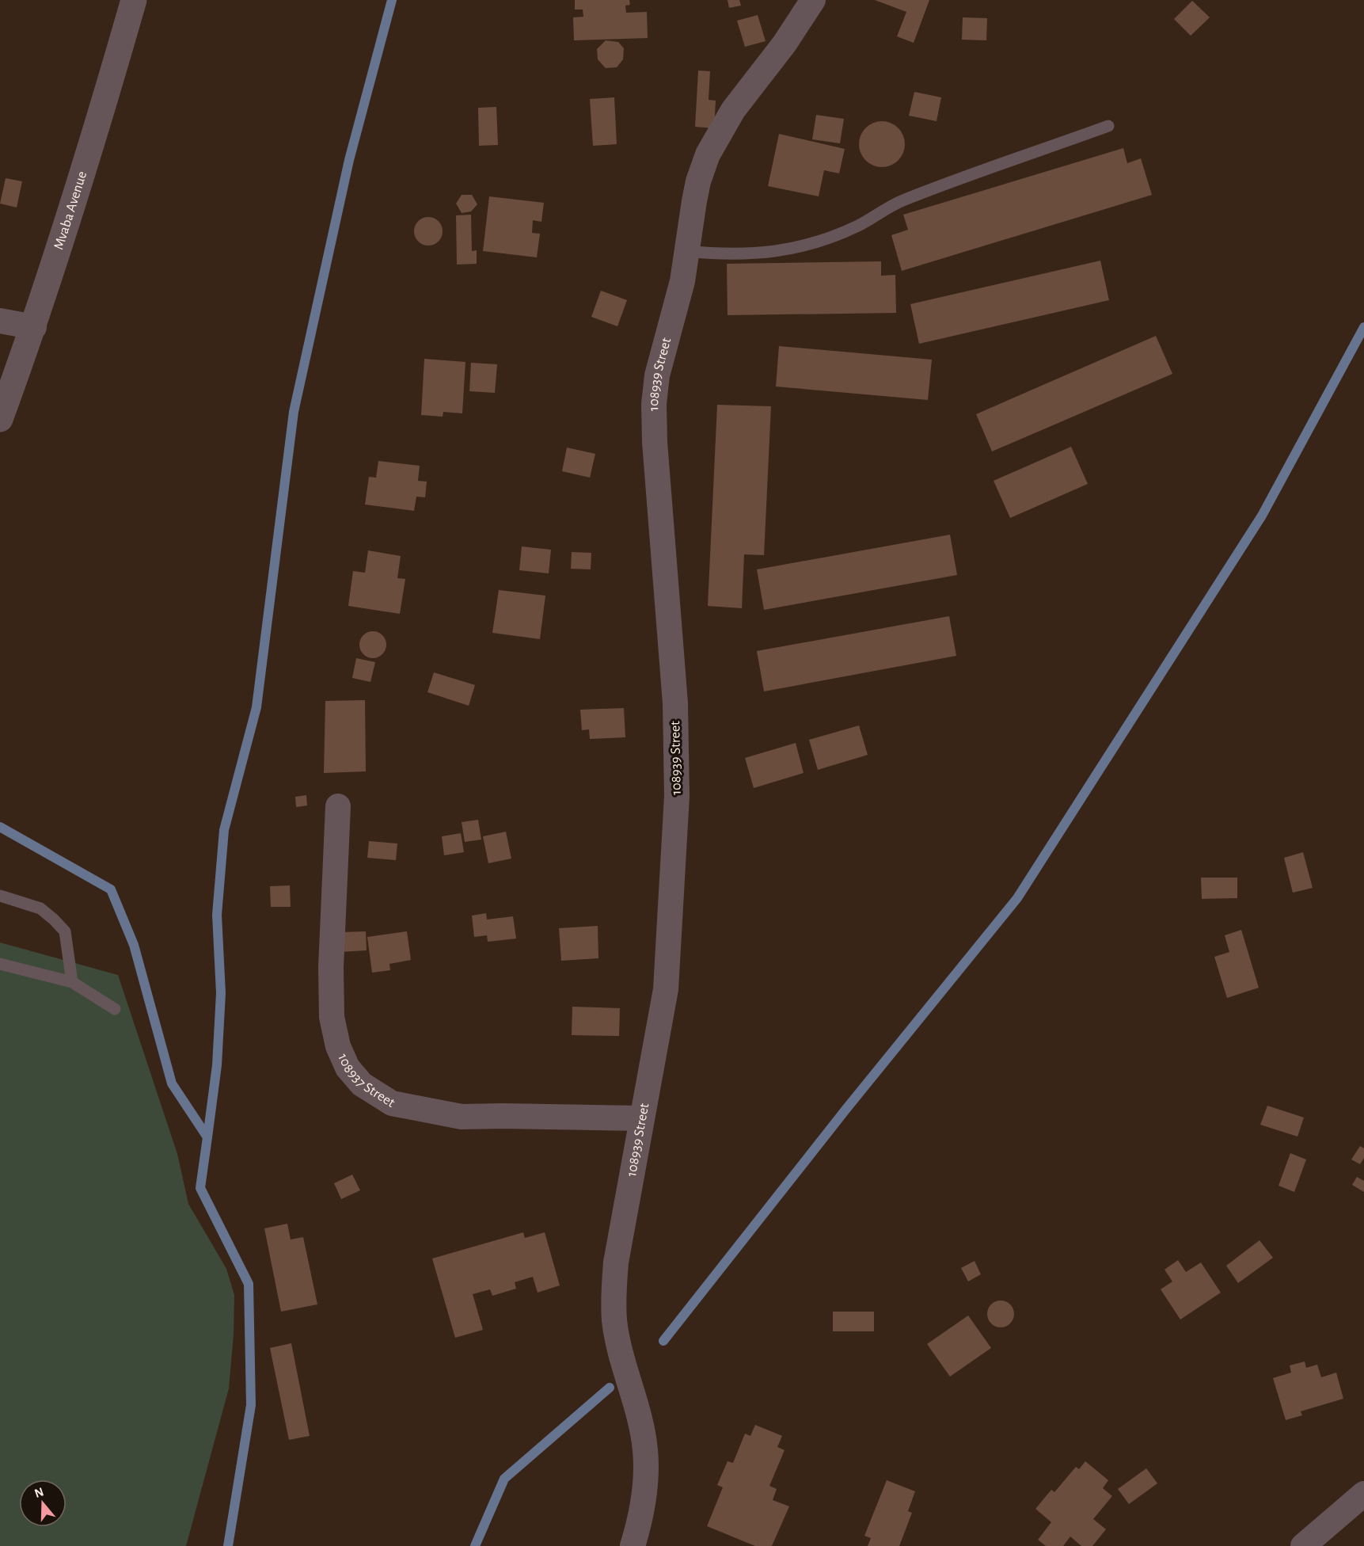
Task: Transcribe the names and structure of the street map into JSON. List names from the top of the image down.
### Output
{
  "streets": {
    "street": ["Mvaba Avenue", "108939 Street", "108937 Street"]
  },
  "crossings": [
    ["108939 Street", "108937 Street"]
  ],
  "north": "top"
}
